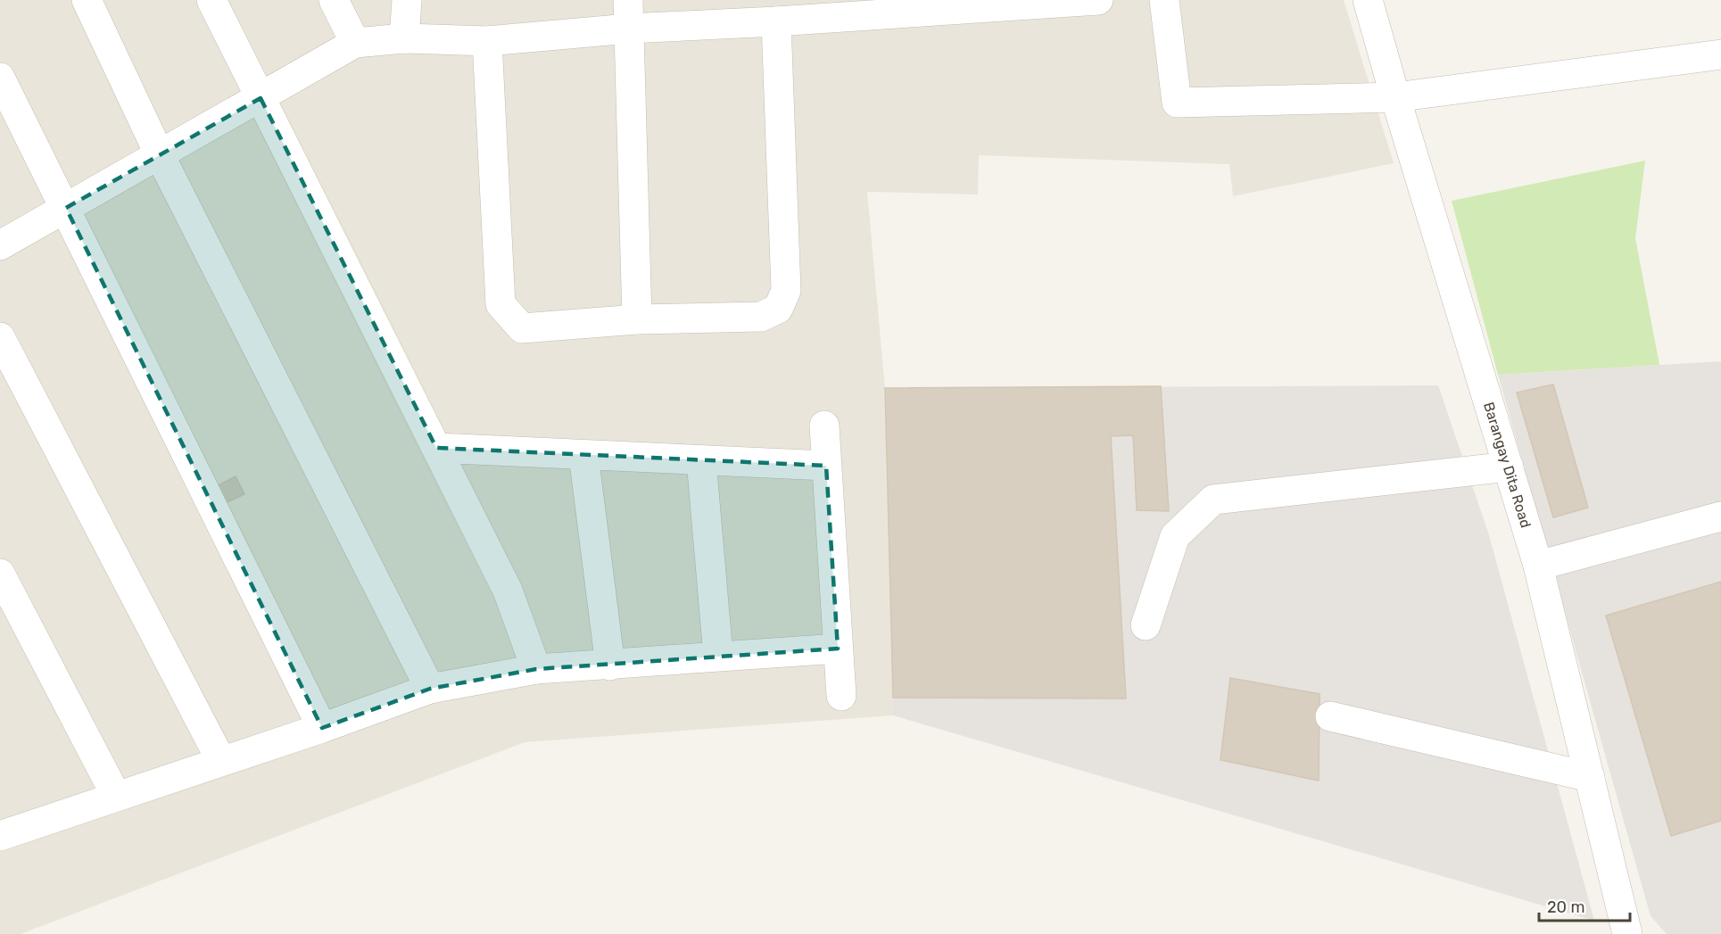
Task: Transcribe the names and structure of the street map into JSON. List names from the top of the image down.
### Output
{
  "streets": {
    "street": ["Barangay Dita Road"]
  },
  "scale_bar": "20 m"
}
